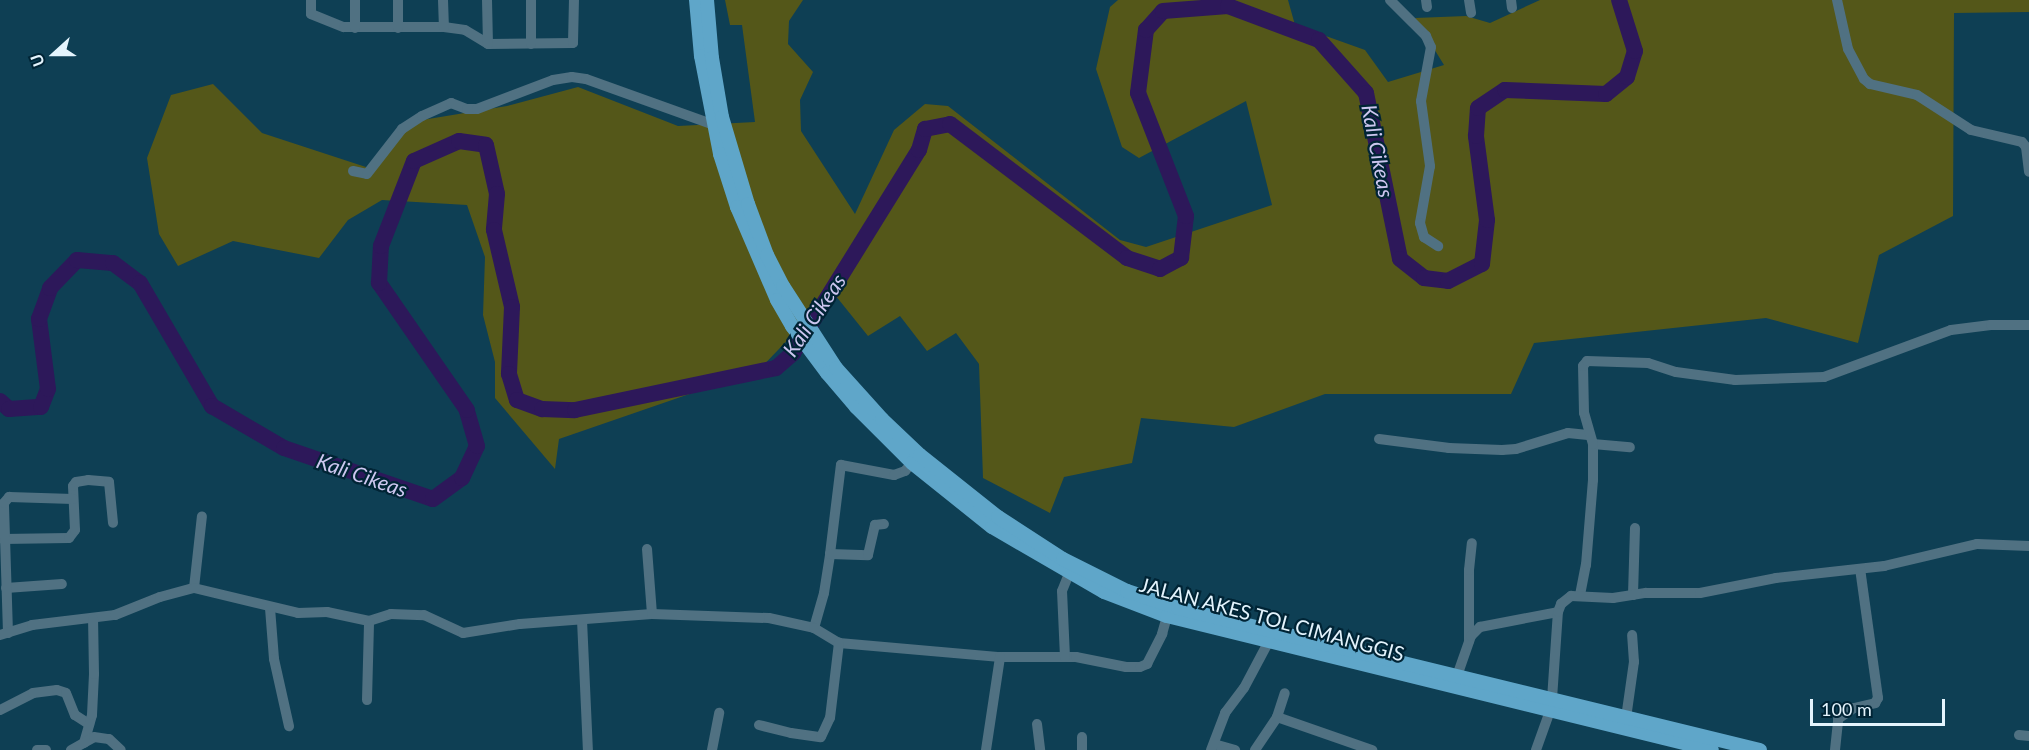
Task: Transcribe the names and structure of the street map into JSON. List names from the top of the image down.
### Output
{
  "streets": {
    "main road": ["JALAN AKES TOL CIMANGGIS"]
  },
  "water": ["Kali Cikeas"],
  "scale_bar": "100 m",
  "north": "left"
}
